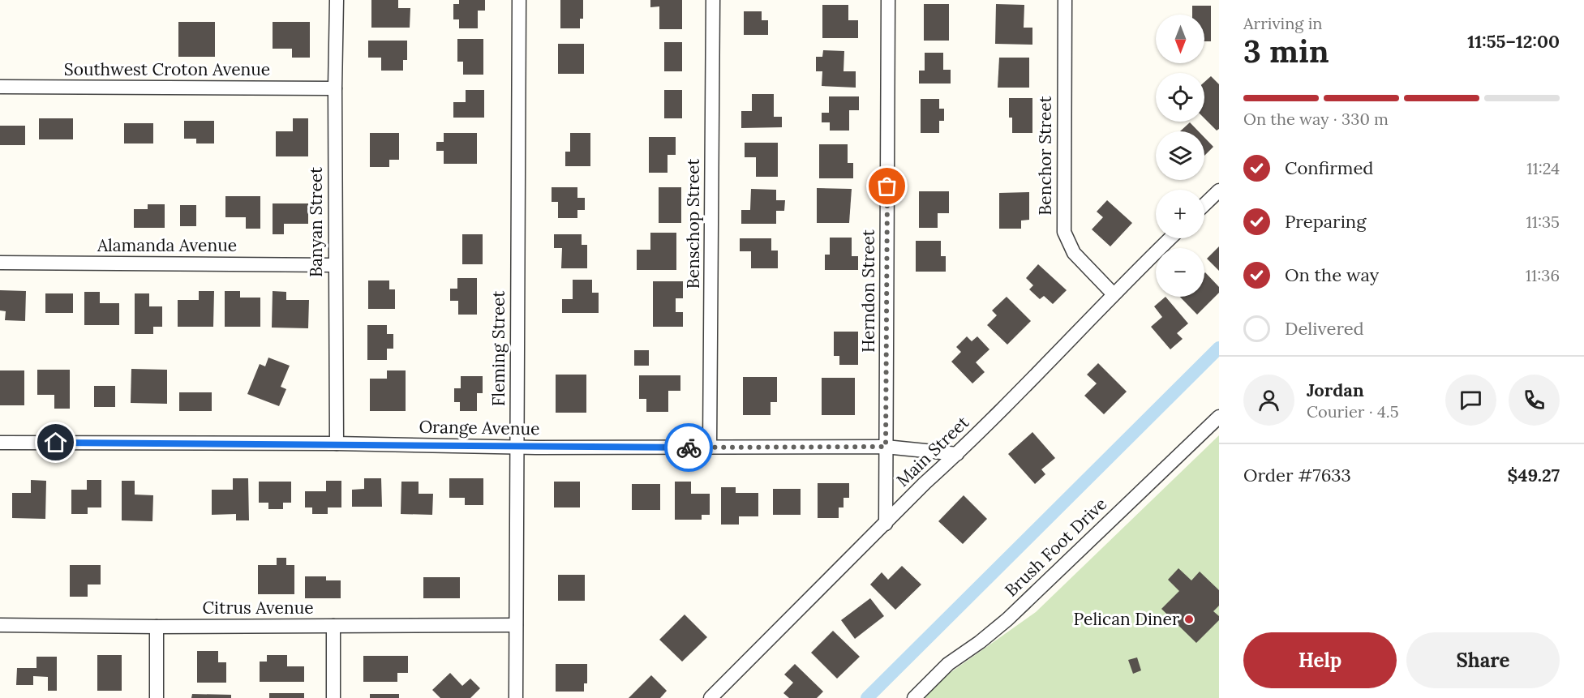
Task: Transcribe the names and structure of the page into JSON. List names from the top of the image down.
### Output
{
  "streets": {
    "street": [
      "Southwest Croton Avenue",
      "Benchor Street",
      "Banyan Street",
      "Benschop Street",
      "Alamanda Avenue",
      "Herndon Street",
      "Fleming Street",
      "Orange Avenue",
      "Main Street",
      "Brush Foot Drive",
      "Citrus Avenue"
    ]
  },
  "crossings": [
    ["Southwest Croton Avenue", "Banyan Street"],
    ["Benchor Street", "Main Street"],
    ["Banyan Street", "Alamanda Avenue"],
    ["Banyan Street", "Orange Avenue"],
    ["Benschop Street", "Orange Avenue"],
    ["Herndon Street", "Orange Avenue"],
    ["Herndon Street", "Main Street"],
    ["Fleming Street", "Orange Avenue"],
    ["Fleming Street", "Citrus Avenue"],
    ["Orange Avenue", "Main Street"]
  ],
  "places": ["Pelican Diner"],
  "north": "bottom",
  "page": {
    "heading": ["3 min", "Arriving in", "11:55–12:00"],
    "panel": [
      "Jordan",
      "Courier · 4.5",
      "Order #7633",
      "$49.27"
    ],
    "map_buttons": ["+", "−"],
    "bar": "On the way · 330 m",
    "list": [
      ["Confirmed", "11:24"],
      ["Preparing", "11:35"],
      ["On the way", "11:36"],
      "Delivered"
    ],
    "buttons": ["Help", "Share"]
  }
}
